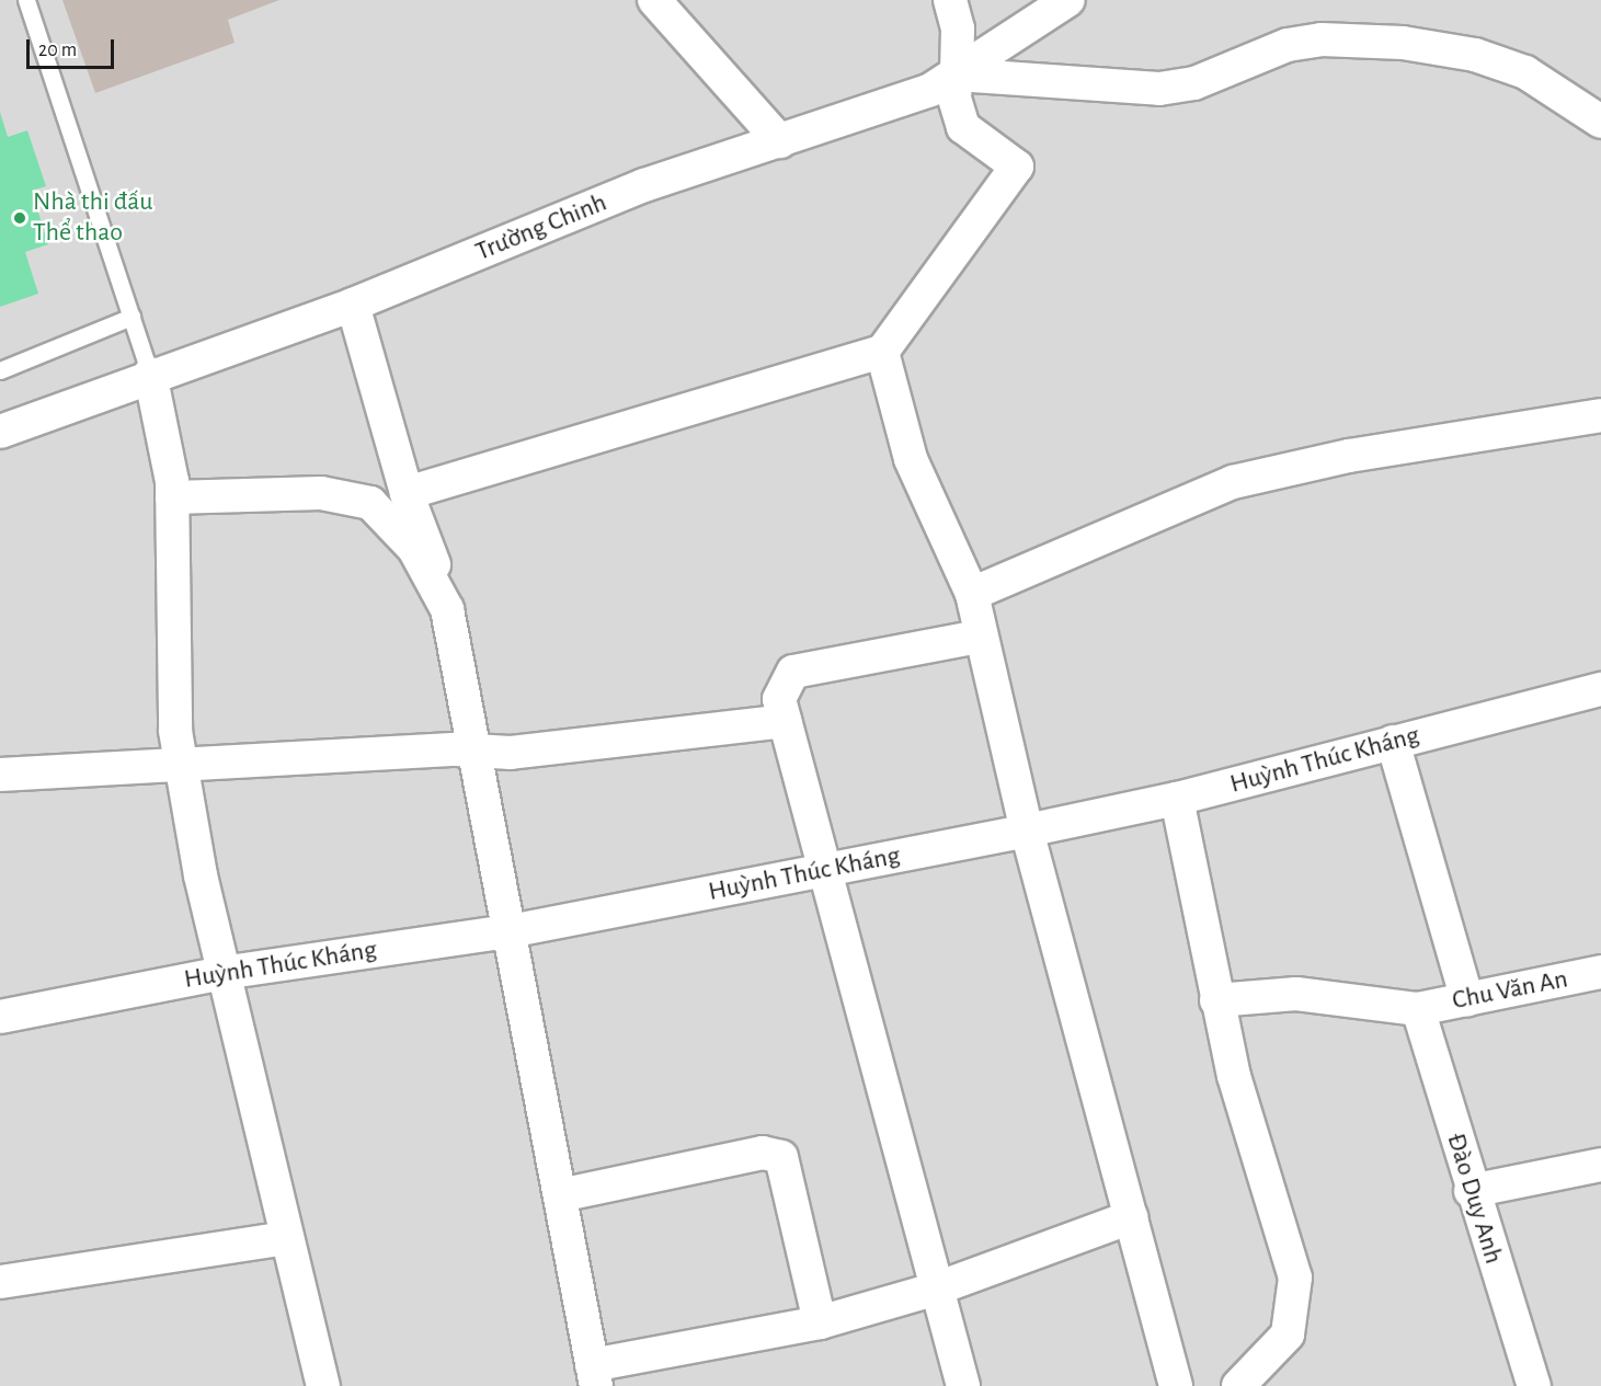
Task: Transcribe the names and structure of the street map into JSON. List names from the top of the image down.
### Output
{
  "streets": {
    "street": [
      "Trường Chinh",
      "Huỳnh Thúc Kháng",
      "Chu Văn An",
      "Đào Duy Anh"
    ]
  },
  "crossings": [
    ["Chu Văn An", "Đào Duy Anh"]
  ],
  "places": ["Nhà thi đấu Thể thao"],
  "scale_bar": "20 m"
}
